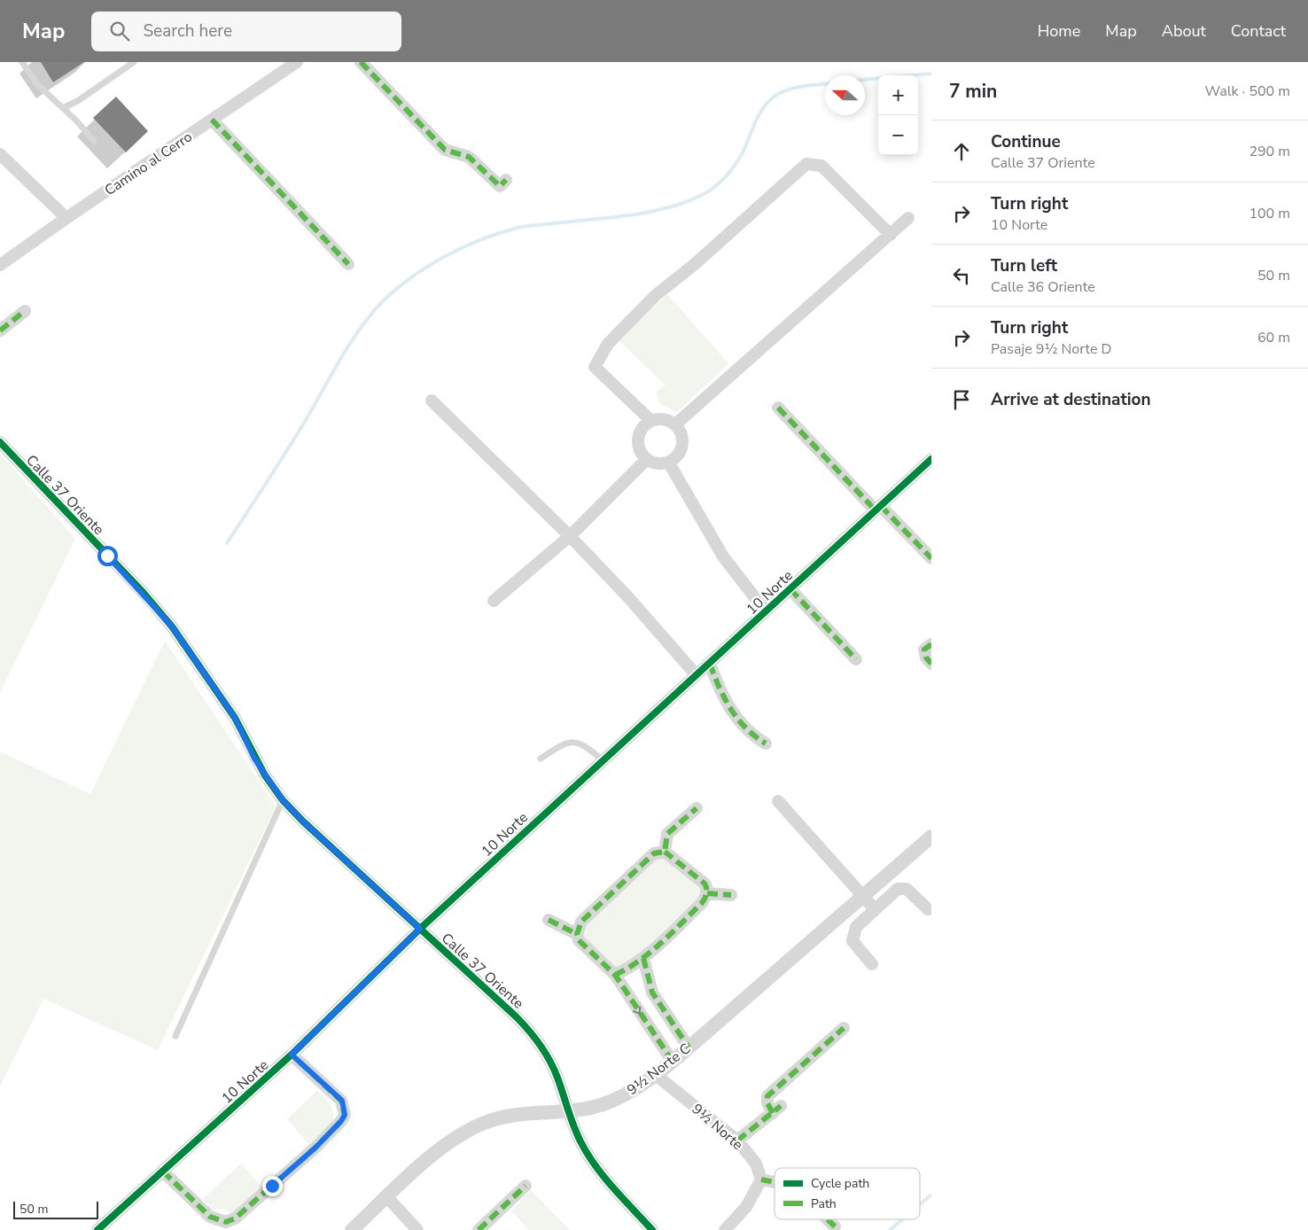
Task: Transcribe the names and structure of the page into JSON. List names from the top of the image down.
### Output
{
  "streets": {
    "street": [
      "Camino al Cerro",
      "Calle 37 Oriente",
      "10 Norte",
      "9½ Norte C",
      "9½ Norte"
    ]
  },
  "crossings": [
    ["Calle 37 Oriente", "10 Norte"],
    ["Calle 37 Oriente", "9½ Norte C"],
    ["9½ Norte C", "9½ Norte"]
  ],
  "legend": ["Cycle path", "Path"],
  "scale_bar": "50 m",
  "north": "left",
  "page": {
    "header": "Map",
    "search": "Search here",
    "nav": [
      "Home",
      "Map",
      "About",
      "Contact"
    ],
    "heading": ["7 min", "Walk · 500 m"],
    "map_buttons": ["+", "−"],
    "list": [
      ["Continue", "Calle 37 Oriente", "290 m"],
      ["Turn right", "10 Norte", "100 m"],
      ["Turn left", "Calle 36 Oriente", "50 m"],
      ["Turn right", "Pasaje 9½ Norte D", "60 m"],
      "Arrive at destination"
    ],
    "scale": "50 m"
  }
}
